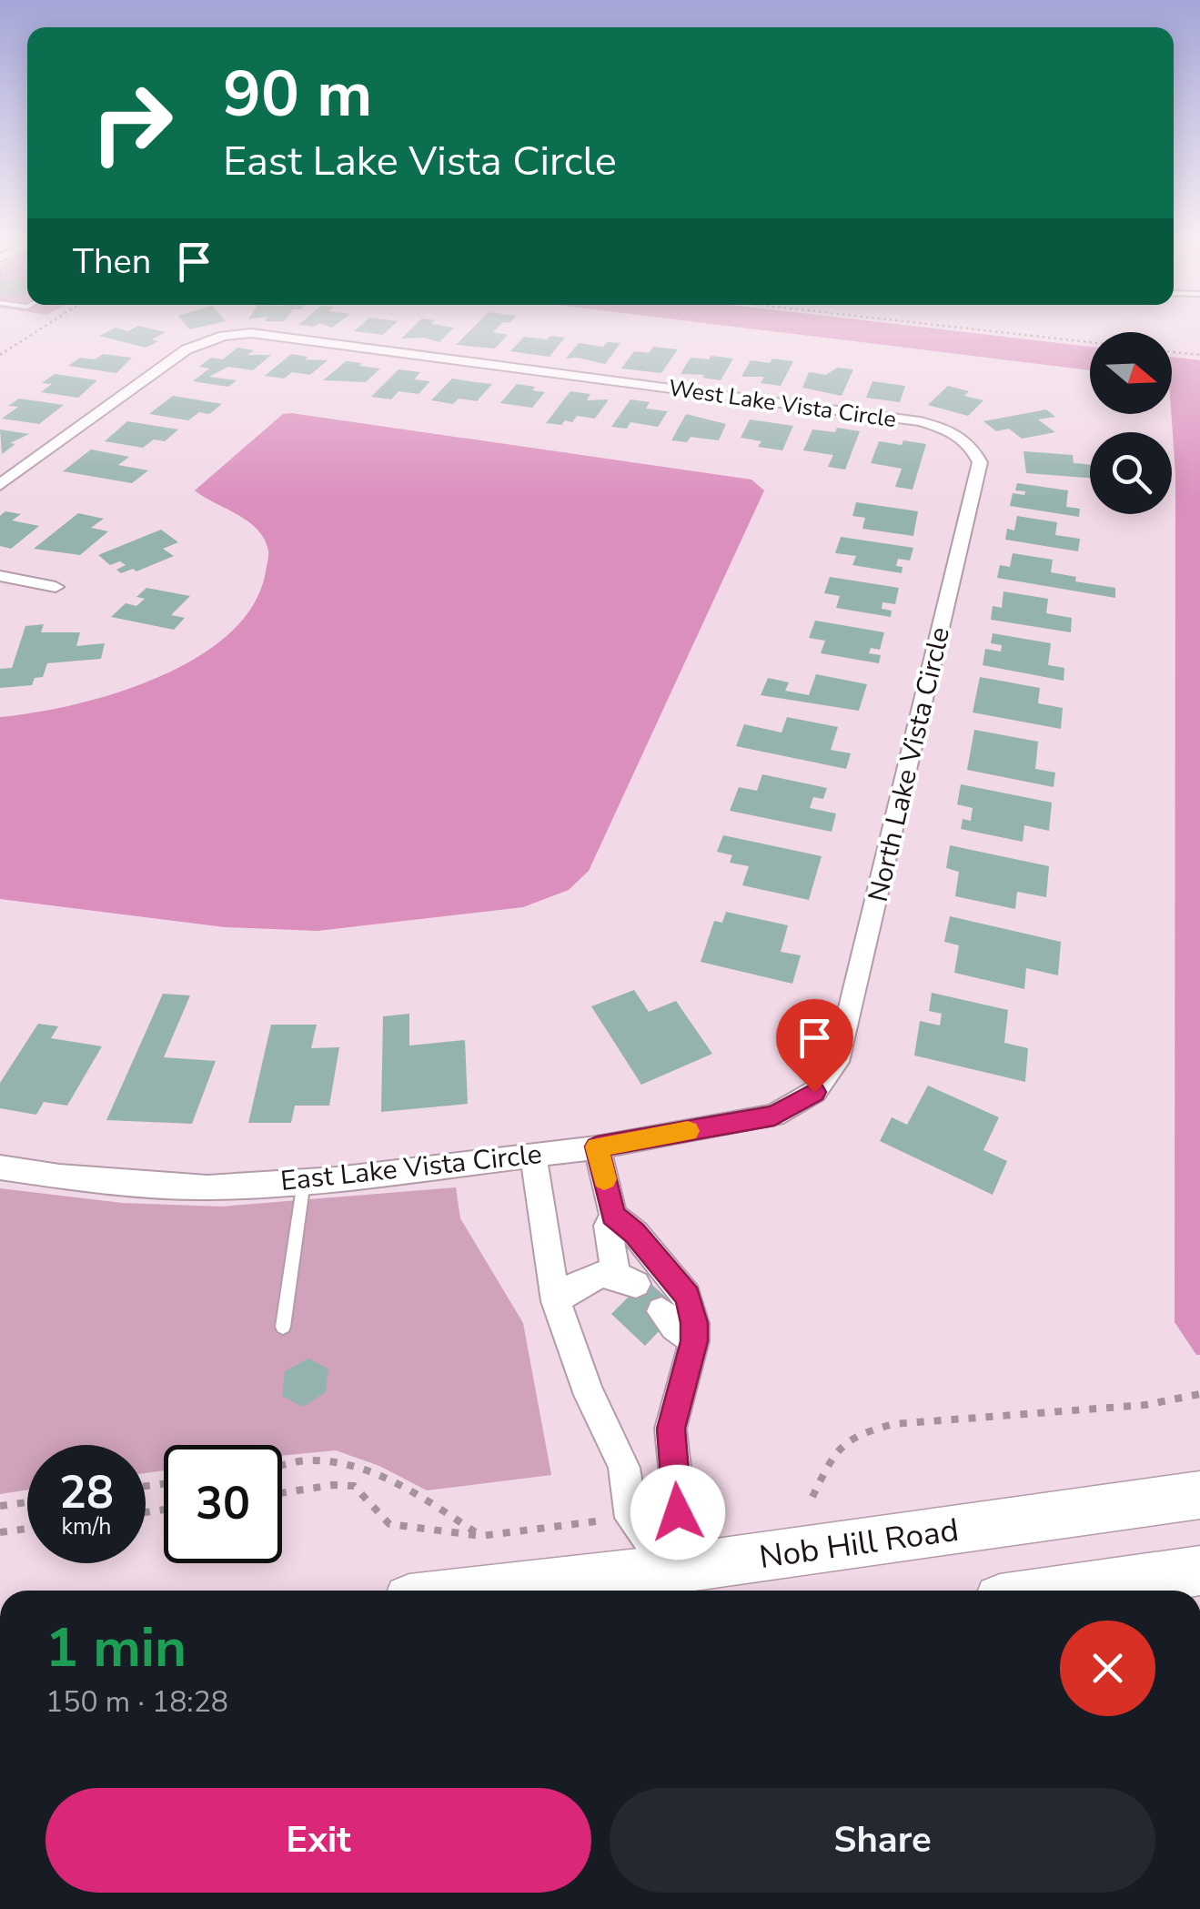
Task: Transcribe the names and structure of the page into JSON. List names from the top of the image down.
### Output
{
  "streets": {
    "main road": ["Nob Hill Road"],
    "street": ["West Lake Vista Circle", "North Lake Vista Circle", "East Lake Vista Circle"]
  },
  "crossings": [
    ["West Lake Vista Circle", "North Lake Vista Circle"],
    ["North Lake Vista Circle", "East Lake Vista Circle"]
  ],
  "north": "right",
  "page": {
    "turn": ["90 m", "East Lake Vista Circle"],
    "then": "Then",
    "speed": "28 km/h",
    "limit": "30",
    "heading": ["1 min", "150 m · 18:28"],
    "buttons": ["Exit", "Share"]
  }
}
